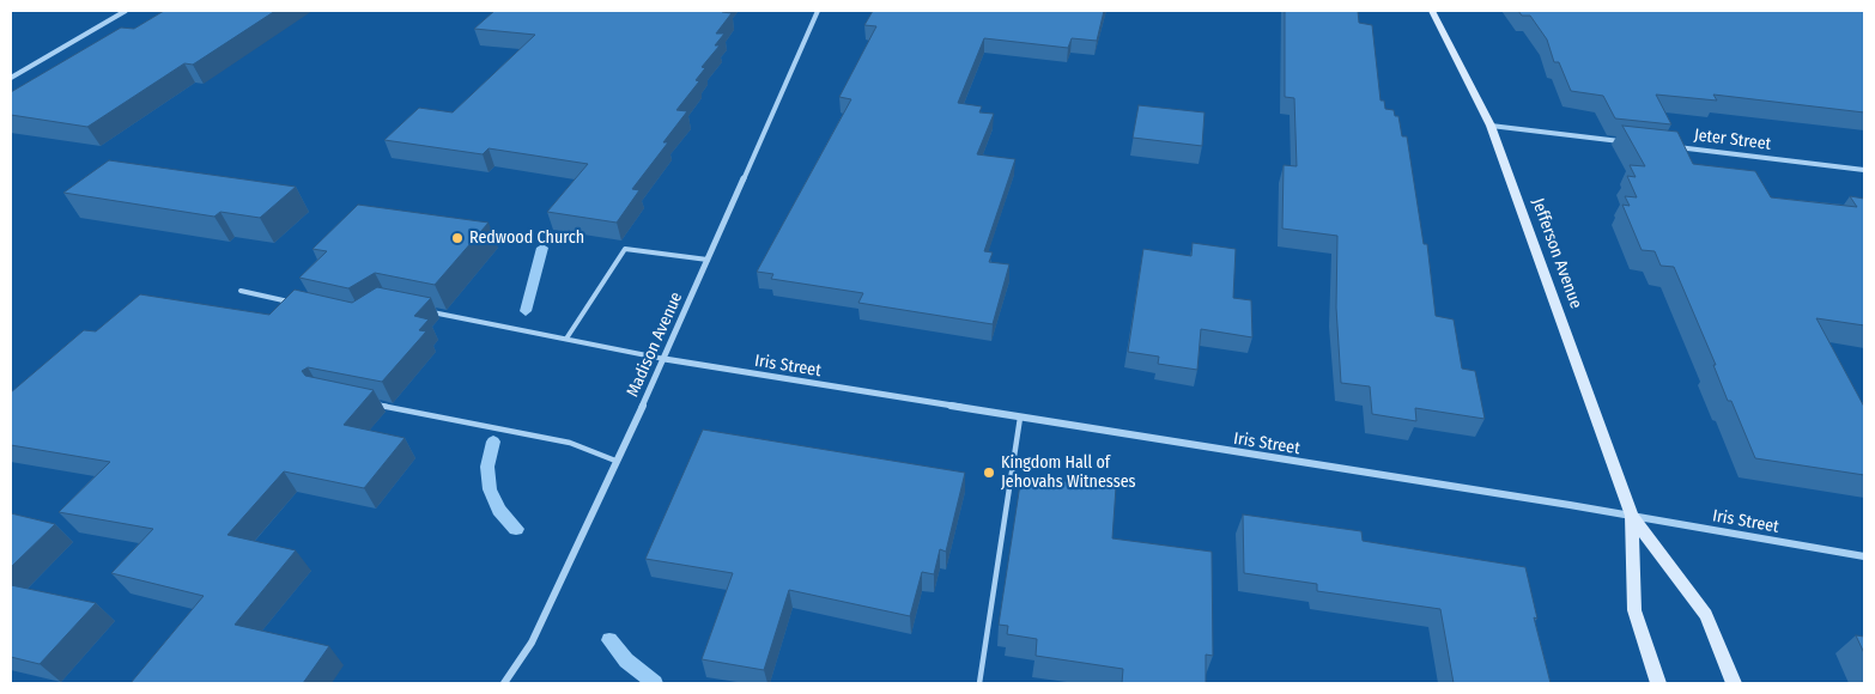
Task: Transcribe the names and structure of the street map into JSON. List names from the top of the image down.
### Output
{
  "streets": {
    "main road": ["Jefferson Avenue"],
    "street": ["Jeter Street", "Madison Avenue", "Iris Street"]
  },
  "crossings": [
    ["Jefferson Avenue", "Iris Street"],
    ["Madison Avenue", "Iris Street"]
  ],
  "places": ["Redwood Church", "Kingdom Hall of Jehovahs Witnesses"]
}
